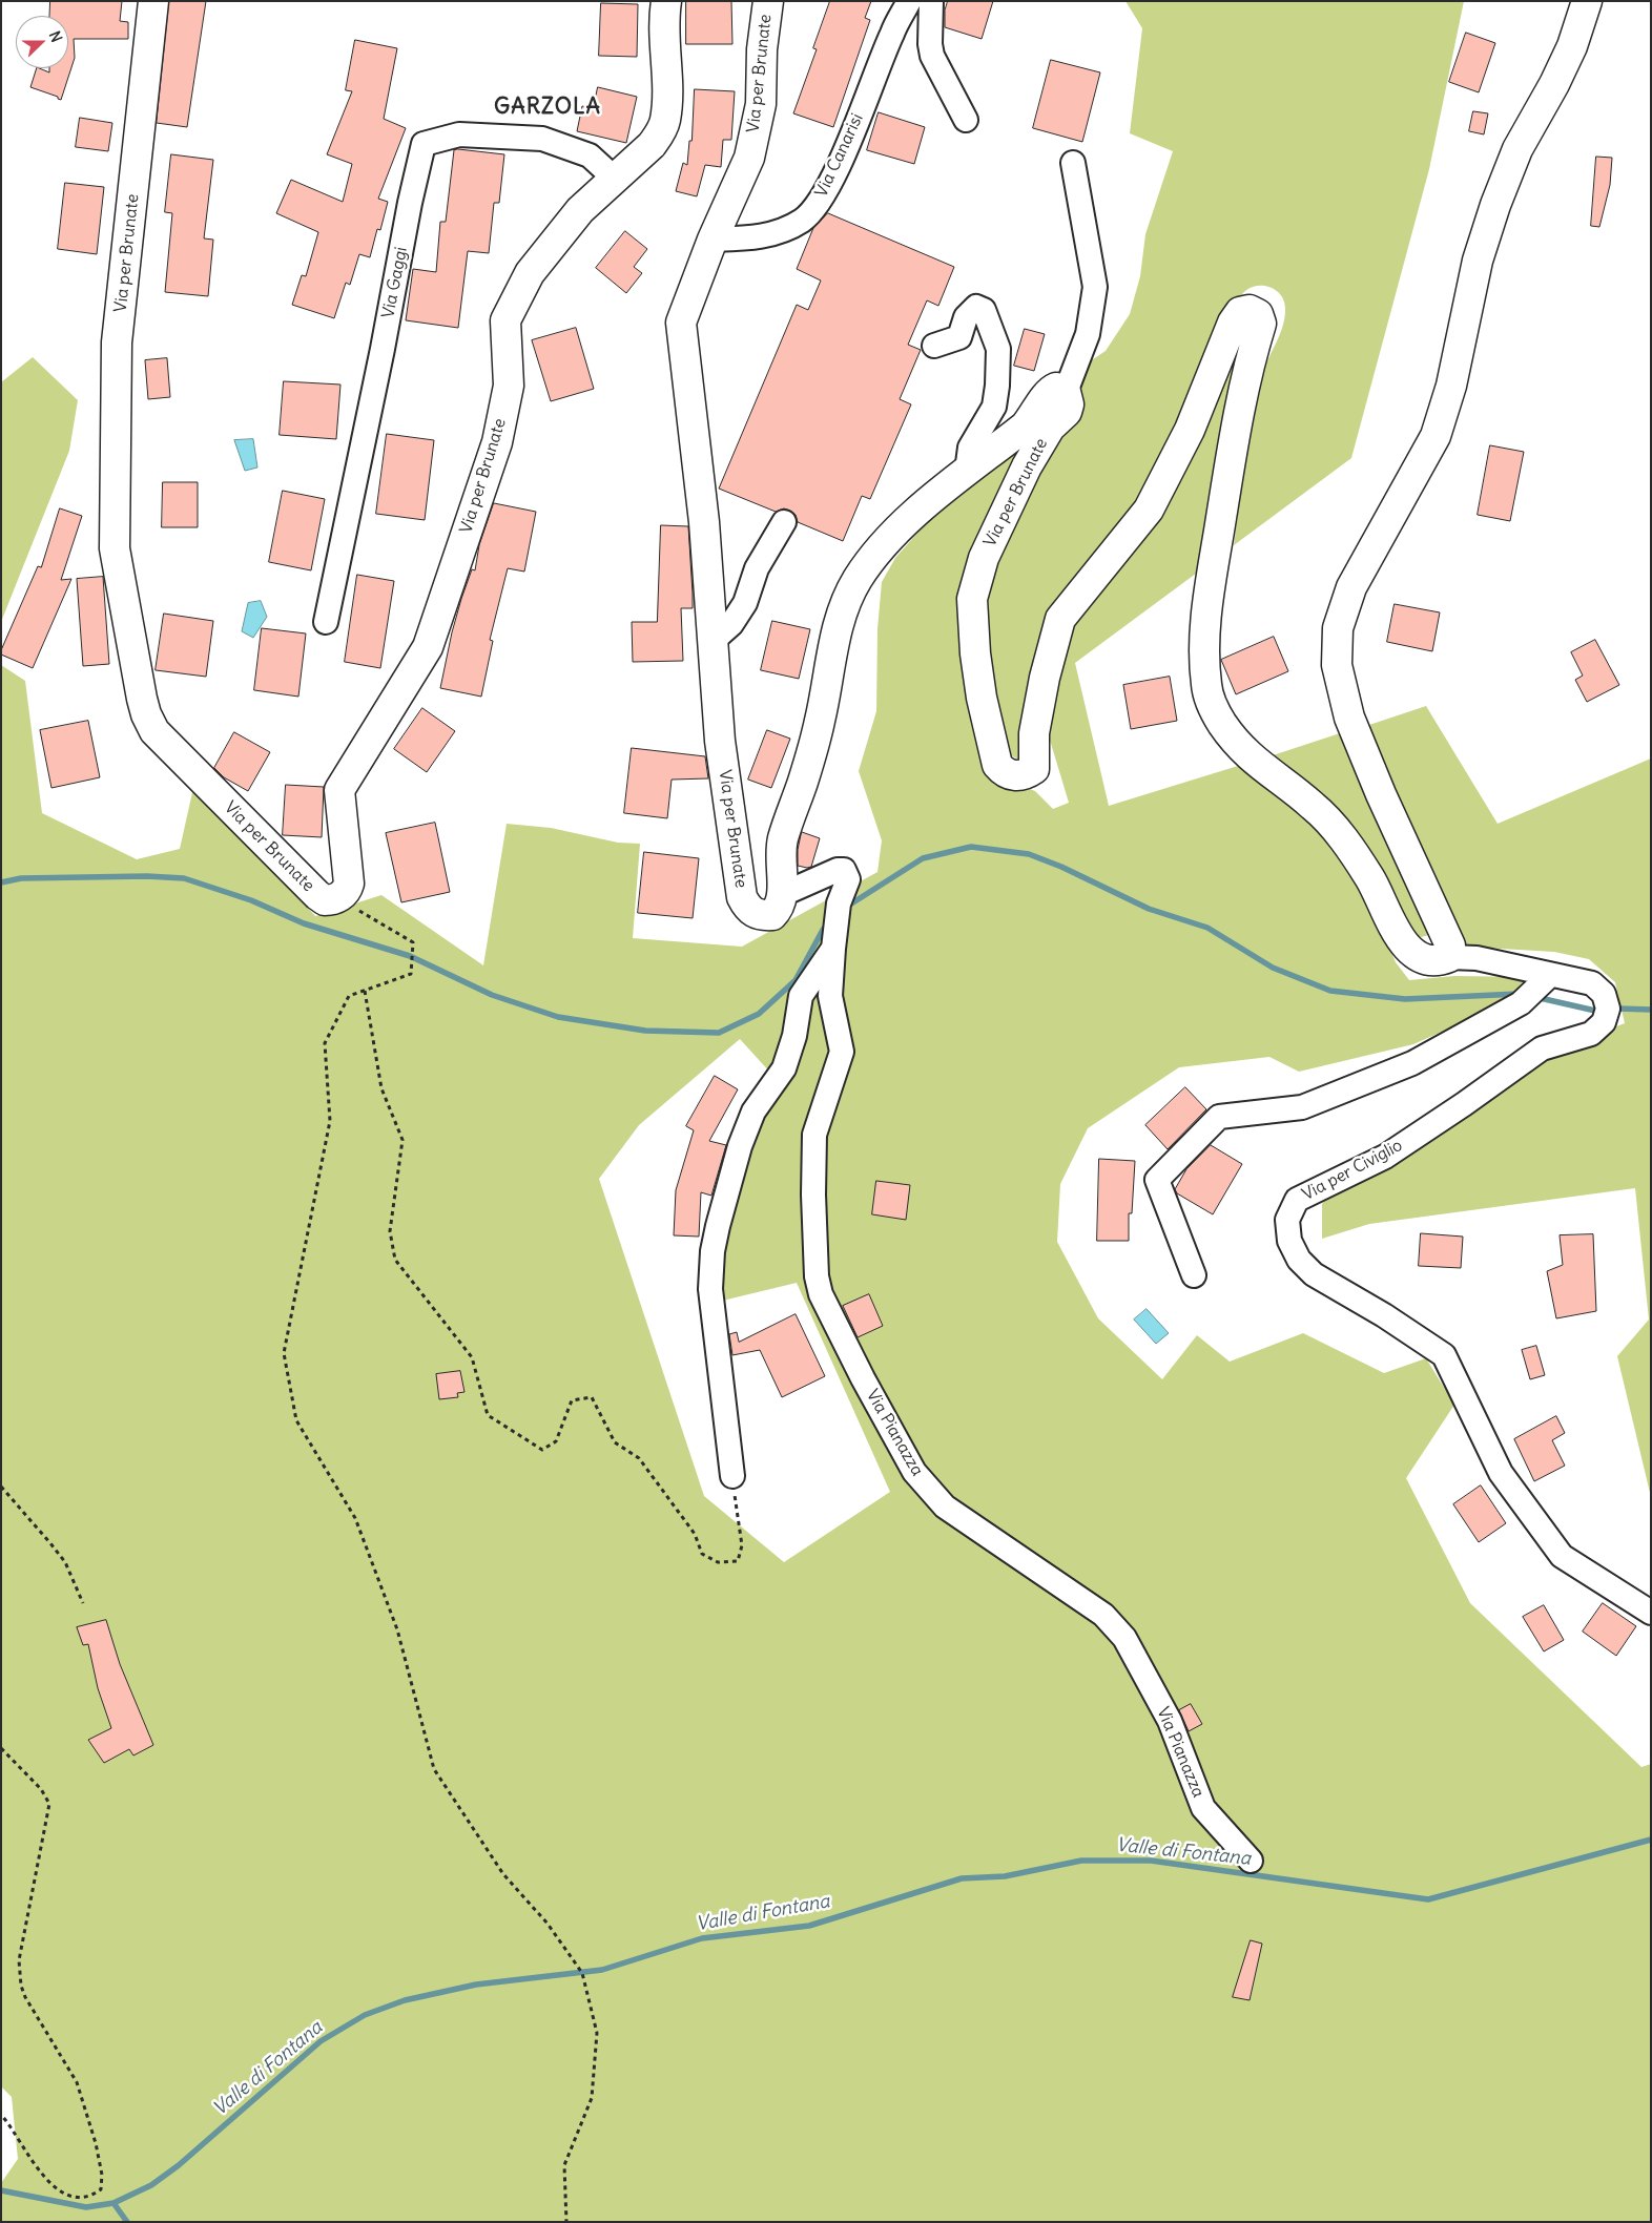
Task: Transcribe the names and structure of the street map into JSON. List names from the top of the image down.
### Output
{
  "streets": {
    "street": [
      "Via per Brunate",
      "Via Canarisi",
      "Via Gaggi",
      "Via per Civiglio",
      "Via Pianazza"
    ]
  },
  "crossings": [
    ["Via per Brunate", "Via Canarisi"],
    ["Via per Brunate", "Via Gaggi"],
    ["Via per Brunate", "Via per Civiglio"],
    ["Via per Brunate", "Via Pianazza"]
  ],
  "districts": ["GARZOLA"],
  "water": ["Valle di Fontana"],
  "north": "right"
}
